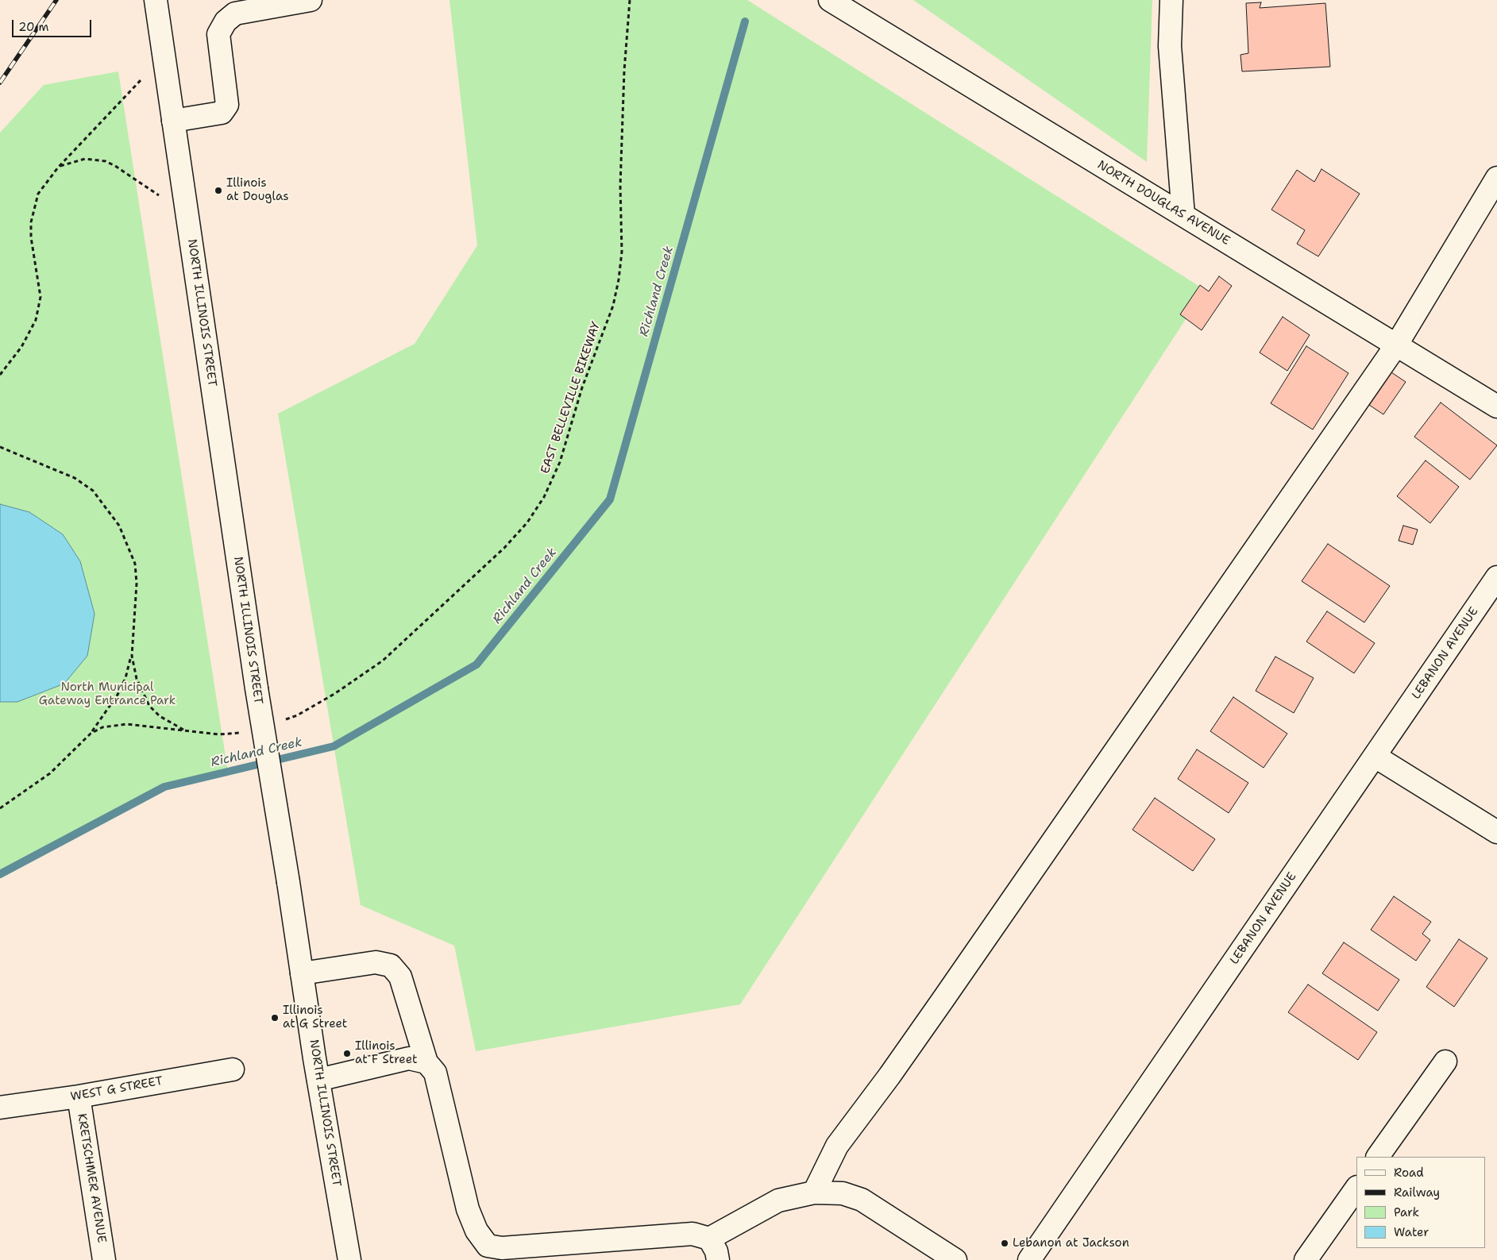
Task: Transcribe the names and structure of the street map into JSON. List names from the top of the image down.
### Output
{
  "streets": {
    "main road": [
      "NORTH DOUGLAS AVENUE",
      "NORTH ILLINOIS STREET",
      "LEBANON AVENUE",
      "WEST G STREET",
      "KRETSCHMER AVENUE"
    ],
    "path": ["EAST BELLEVILLE BIKEWAY"]
  },
  "crossings": [
    ["WEST G STREET", "KRETSCHMER AVENUE"]
  ],
  "water": ["Richland Creek"],
  "parks": ["North Municipal Gateway Entrance Park"],
  "places": [
    "Illinois at Douglas",
    "Illinois at G Street",
    "Illinois at F Street",
    "Lebanon at Jackson"
  ],
  "legend": [
    "Road",
    "Railway",
    "Park",
    "Water"
  ],
  "scale_bar": "20 m"
}
